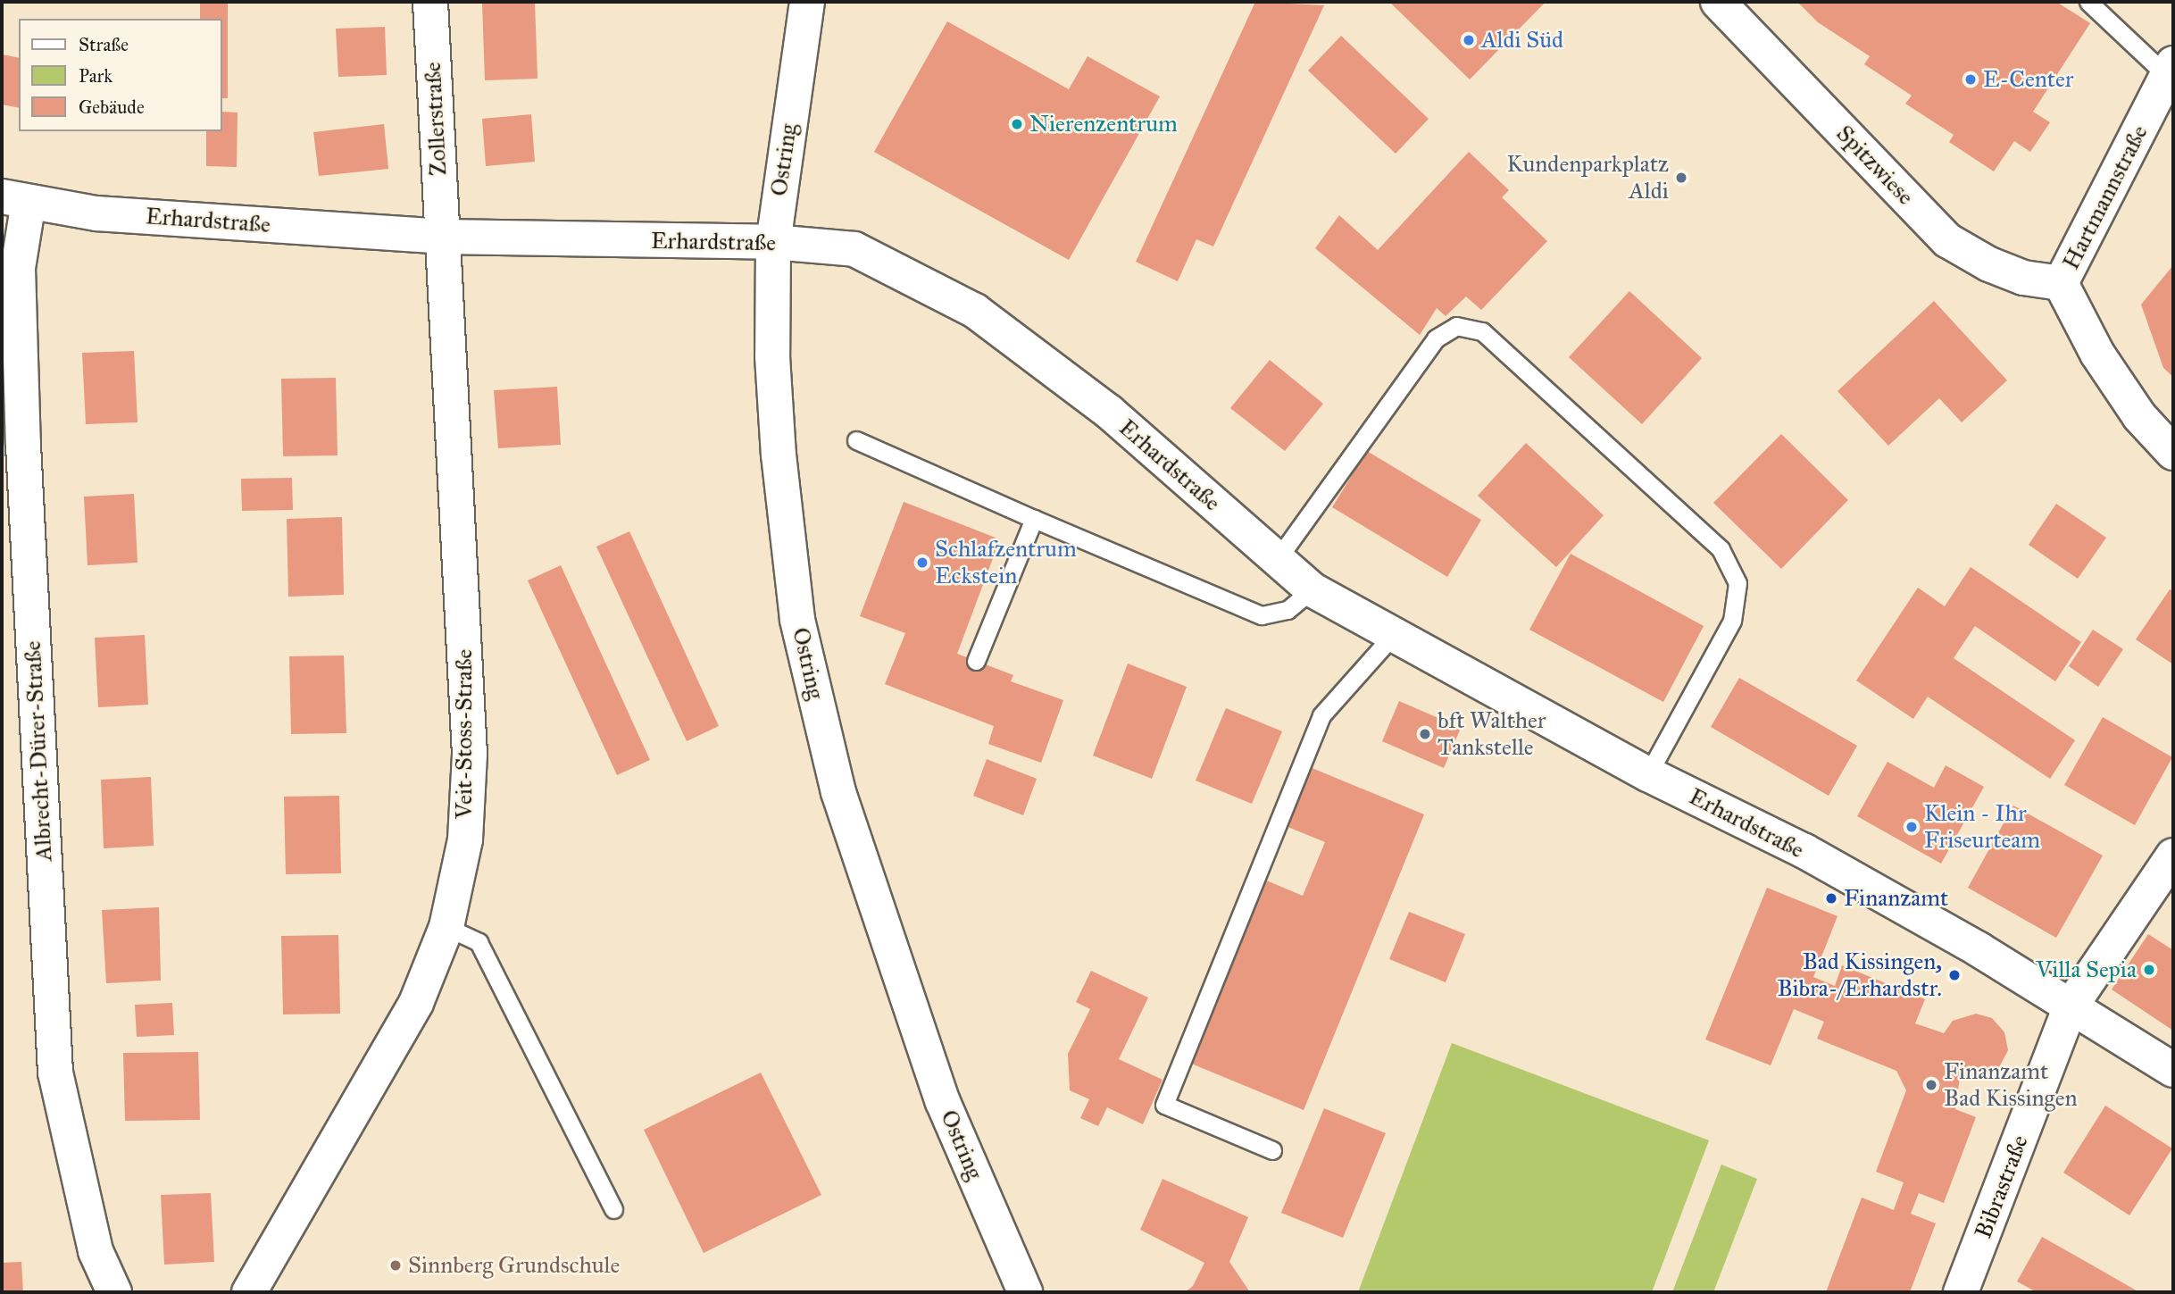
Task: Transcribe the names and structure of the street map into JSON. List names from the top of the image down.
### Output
{
  "streets": {
    "street": [
      "Zollerstraße",
      "Ostring",
      "Spitzwiese",
      "Hartmannstraße",
      "Erhardstraße",
      "Veit-Stoss-Straße",
      "Albrecht-Dürer-Straße",
      "Bibrastraße"
    ]
  },
  "crossings": [
    ["Zollerstraße", "Erhardstraße"],
    ["Zollerstraße", "Veit-Stoss-Straße"],
    ["Ostring", "Erhardstraße"],
    ["Spitzwiese", "Hartmannstraße"],
    ["Erhardstraße", "Veit-Stoss-Straße"],
    ["Erhardstraße", "Albrecht-Dürer-Straße"],
    ["Erhardstraße", "Bibrastraße"]
  ],
  "places": [
    "Aldi Süd",
    "E-Center",
    "Nierenzentrum",
    "Kundenparkplatz Aldi",
    "Schlafzentrum Eckstein",
    "bft Walther Tankstelle",
    "Klein - Ihr Friseurteam",
    "Finanzamt",
    "Villa Sepia",
    "Bad Kissingen, Bibra-/Erhardstr.",
    "Finanzamt Bad Kissingen",
    "Sinnberg Grundschule"
  ],
  "legend": ["Straße", "Park", "Gebäude"]
}
